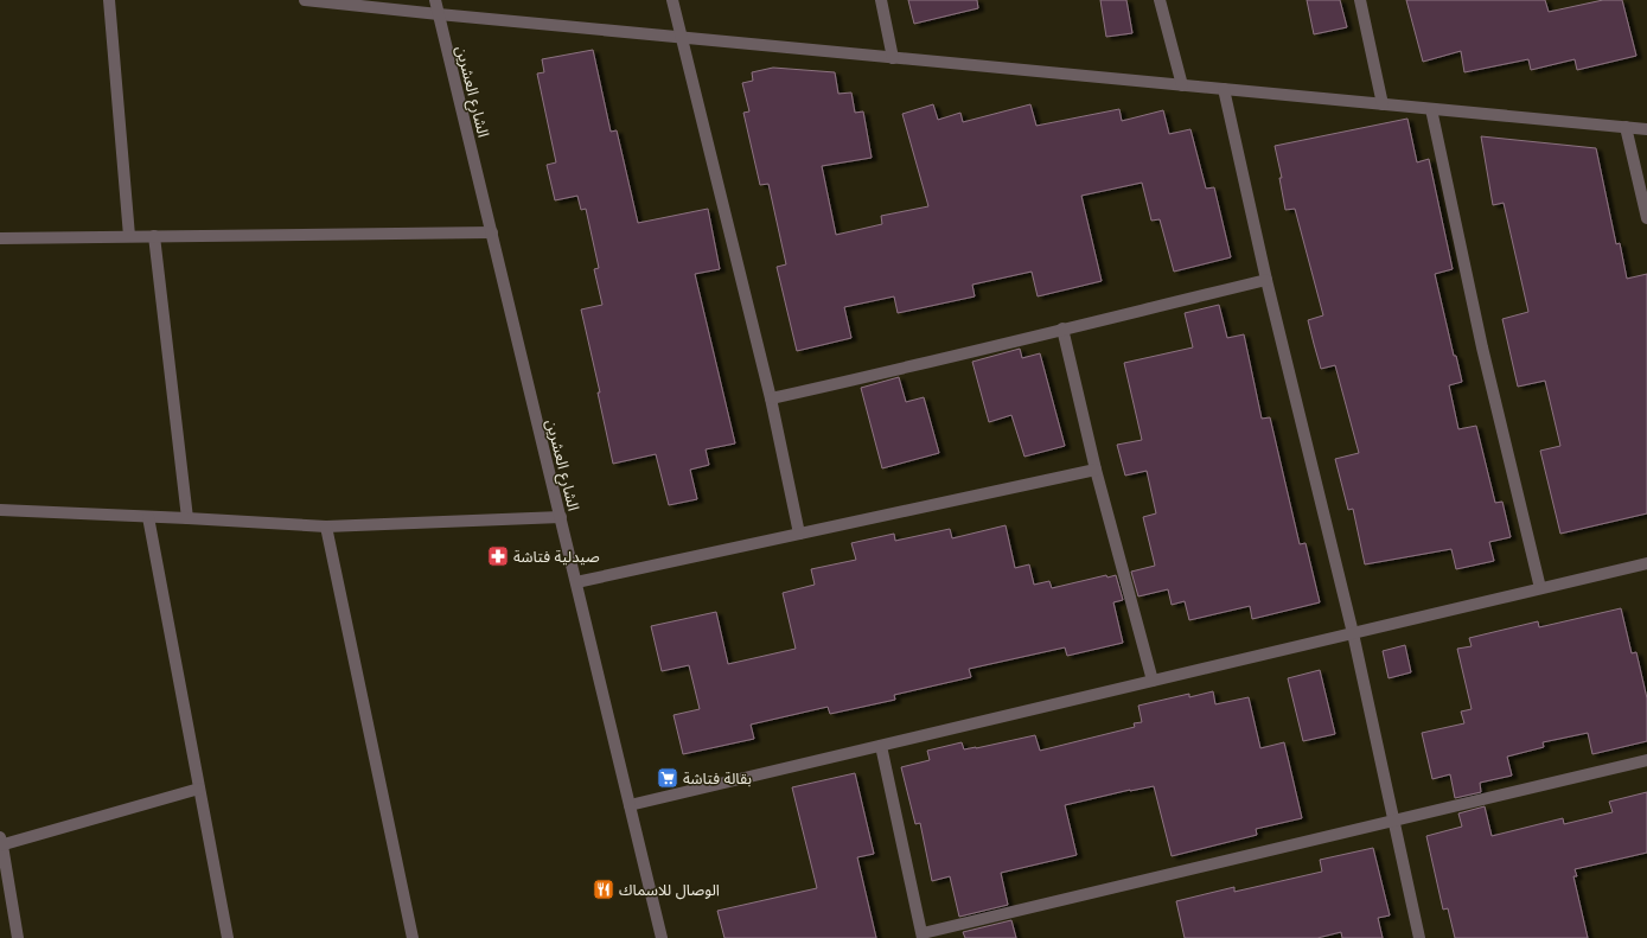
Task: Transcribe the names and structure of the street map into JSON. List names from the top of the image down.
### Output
{
  "streets": {
    "street": ["الشارع العشرين"]
  },
  "places": {
    "pharmacy": ["صيدلية فتاشة"],
    "supermarket": ["بقالة فتاشة"],
    "restaurant": ["الوصال للاسماك"]
  }
}
